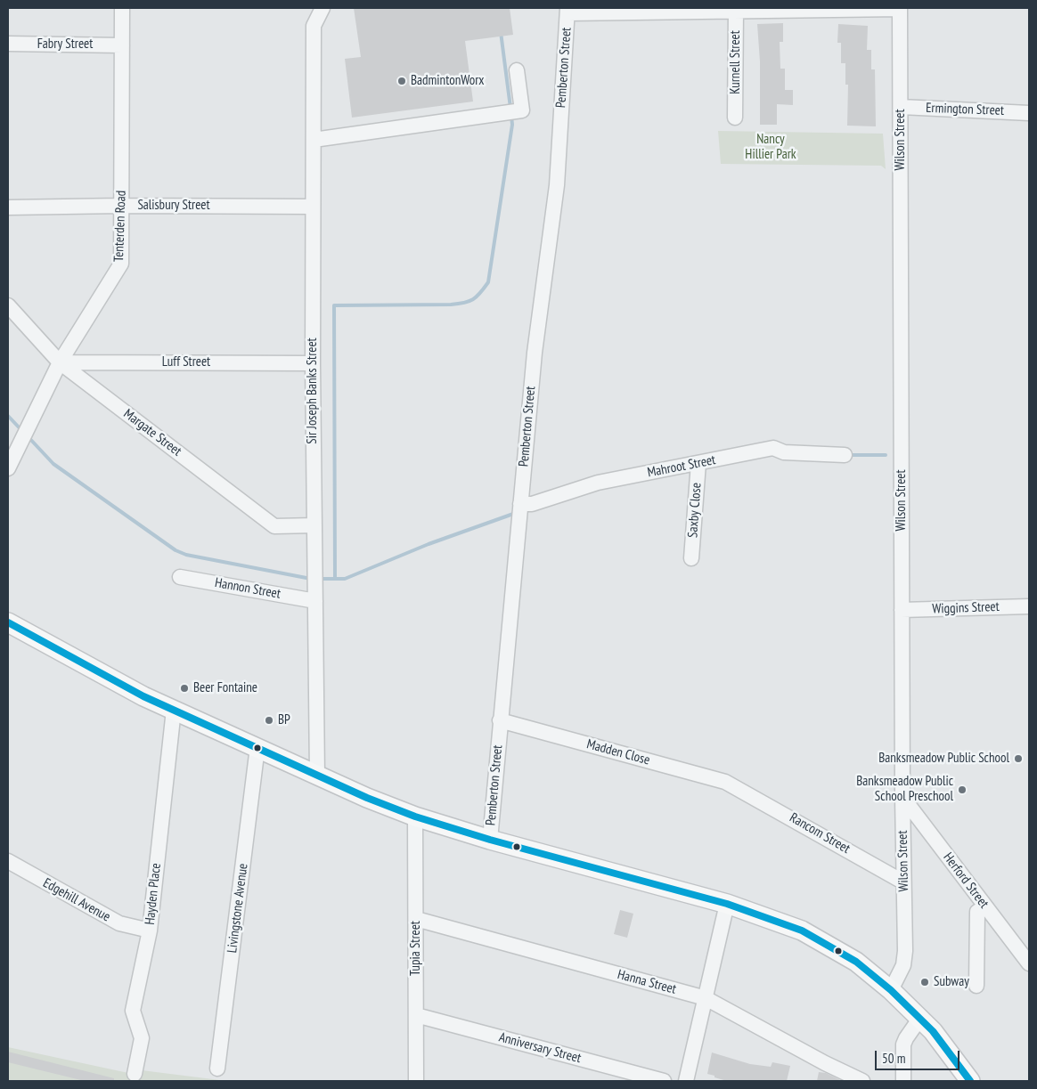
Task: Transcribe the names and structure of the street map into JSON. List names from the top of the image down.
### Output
{
  "streets": {
    "street": [
      "Fabry Street",
      "Kurnell Street",
      "Pemberton Street",
      "Ermington Street",
      "Wilson Street",
      "Salisbury Street",
      "Tenterden Road",
      "Luff Street",
      "Sir Joseph Banks Street",
      "Margate Street",
      "Mahroot Street",
      "Saxby Close",
      "Hannon Street",
      "Wiggins Street",
      "Madden Close",
      "Rancom Street",
      "Herford Street",
      "Hayden Place",
      "Edgehill Avenue",
      "Livingstone Avenue",
      "Tupia Street",
      "Hanna Street",
      "Anniversary Street"
    ]
  },
  "crossings": [
    ["Fabry Street", "Tenterden Road"],
    ["Pemberton Street", "Mahroot Street"],
    ["Pemberton Street", "Madden Close"],
    ["Ermington Street", "Wilson Street"],
    ["Wilson Street", "Wiggins Street"],
    ["Wilson Street", "Rancom Street"],
    ["Wilson Street", "Herford Street"],
    ["Salisbury Street", "Tenterden Road"],
    ["Salisbury Street", "Sir Joseph Banks Street"],
    ["Tenterden Road", "Luff Street"],
    ["Tenterden Road", "Margate Street"],
    ["Luff Street", "Sir Joseph Banks Street"],
    ["Luff Street", "Margate Street"],
    ["Sir Joseph Banks Street", "Margate Street"],
    ["Sir Joseph Banks Street", "Hannon Street"],
    ["Mahroot Street", "Saxby Close"],
    ["Madden Close", "Rancom Street"],
    ["Hayden Place", "Edgehill Avenue"],
    ["Tupia Street", "Hanna Street"],
    ["Tupia Street", "Anniversary Street"]
  ],
  "parks": ["Nancy Hillier Park"],
  "places": [
    "BadmintonWorx",
    "Beer Fontaine",
    "BP",
    "Banksmeadow Public School",
    "Banksmeadow Public School Preschool",
    "Subway"
  ],
  "scale_bar": "50 m"
}
